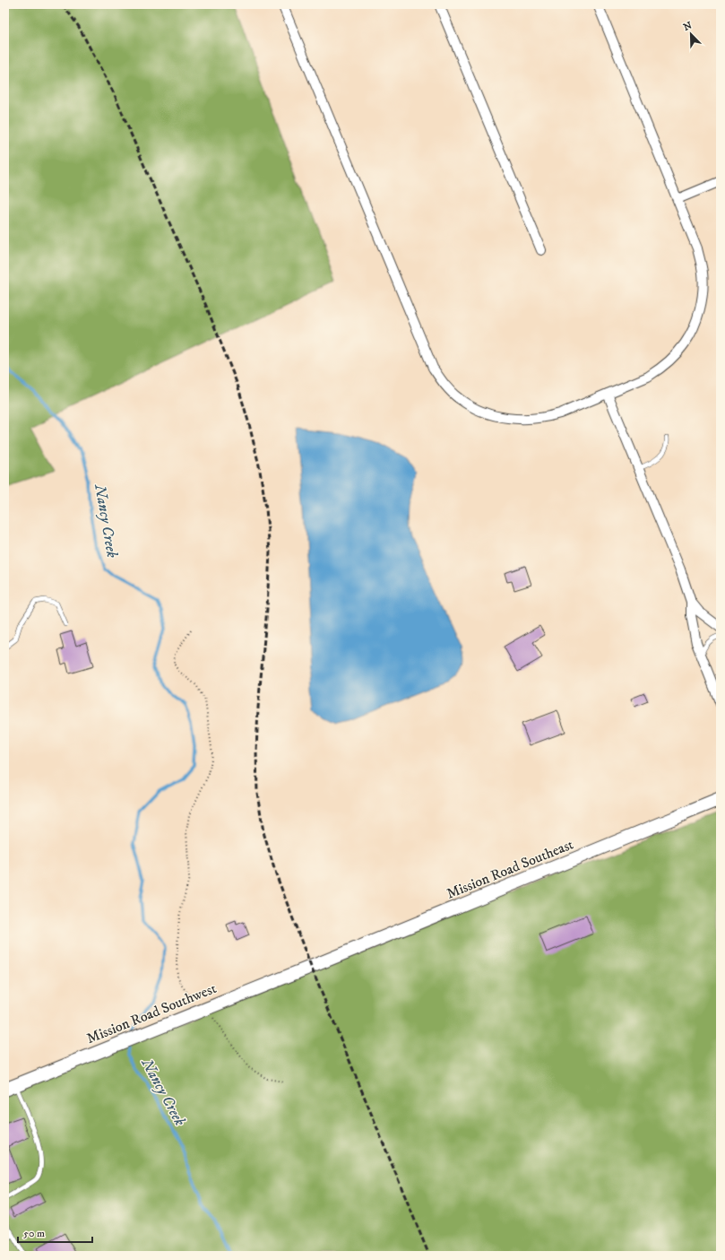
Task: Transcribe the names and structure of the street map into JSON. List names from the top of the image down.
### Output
{
  "streets": {
    "main road": ["Mission Road Southeast", "Mission Road Southwest"]
  },
  "crossings": [
    ["Mission Road Southeast", "Mission Road Southwest"]
  ],
  "water": ["Nancy Creek"],
  "scale_bar": "50 m",
  "north": "top left"
}
